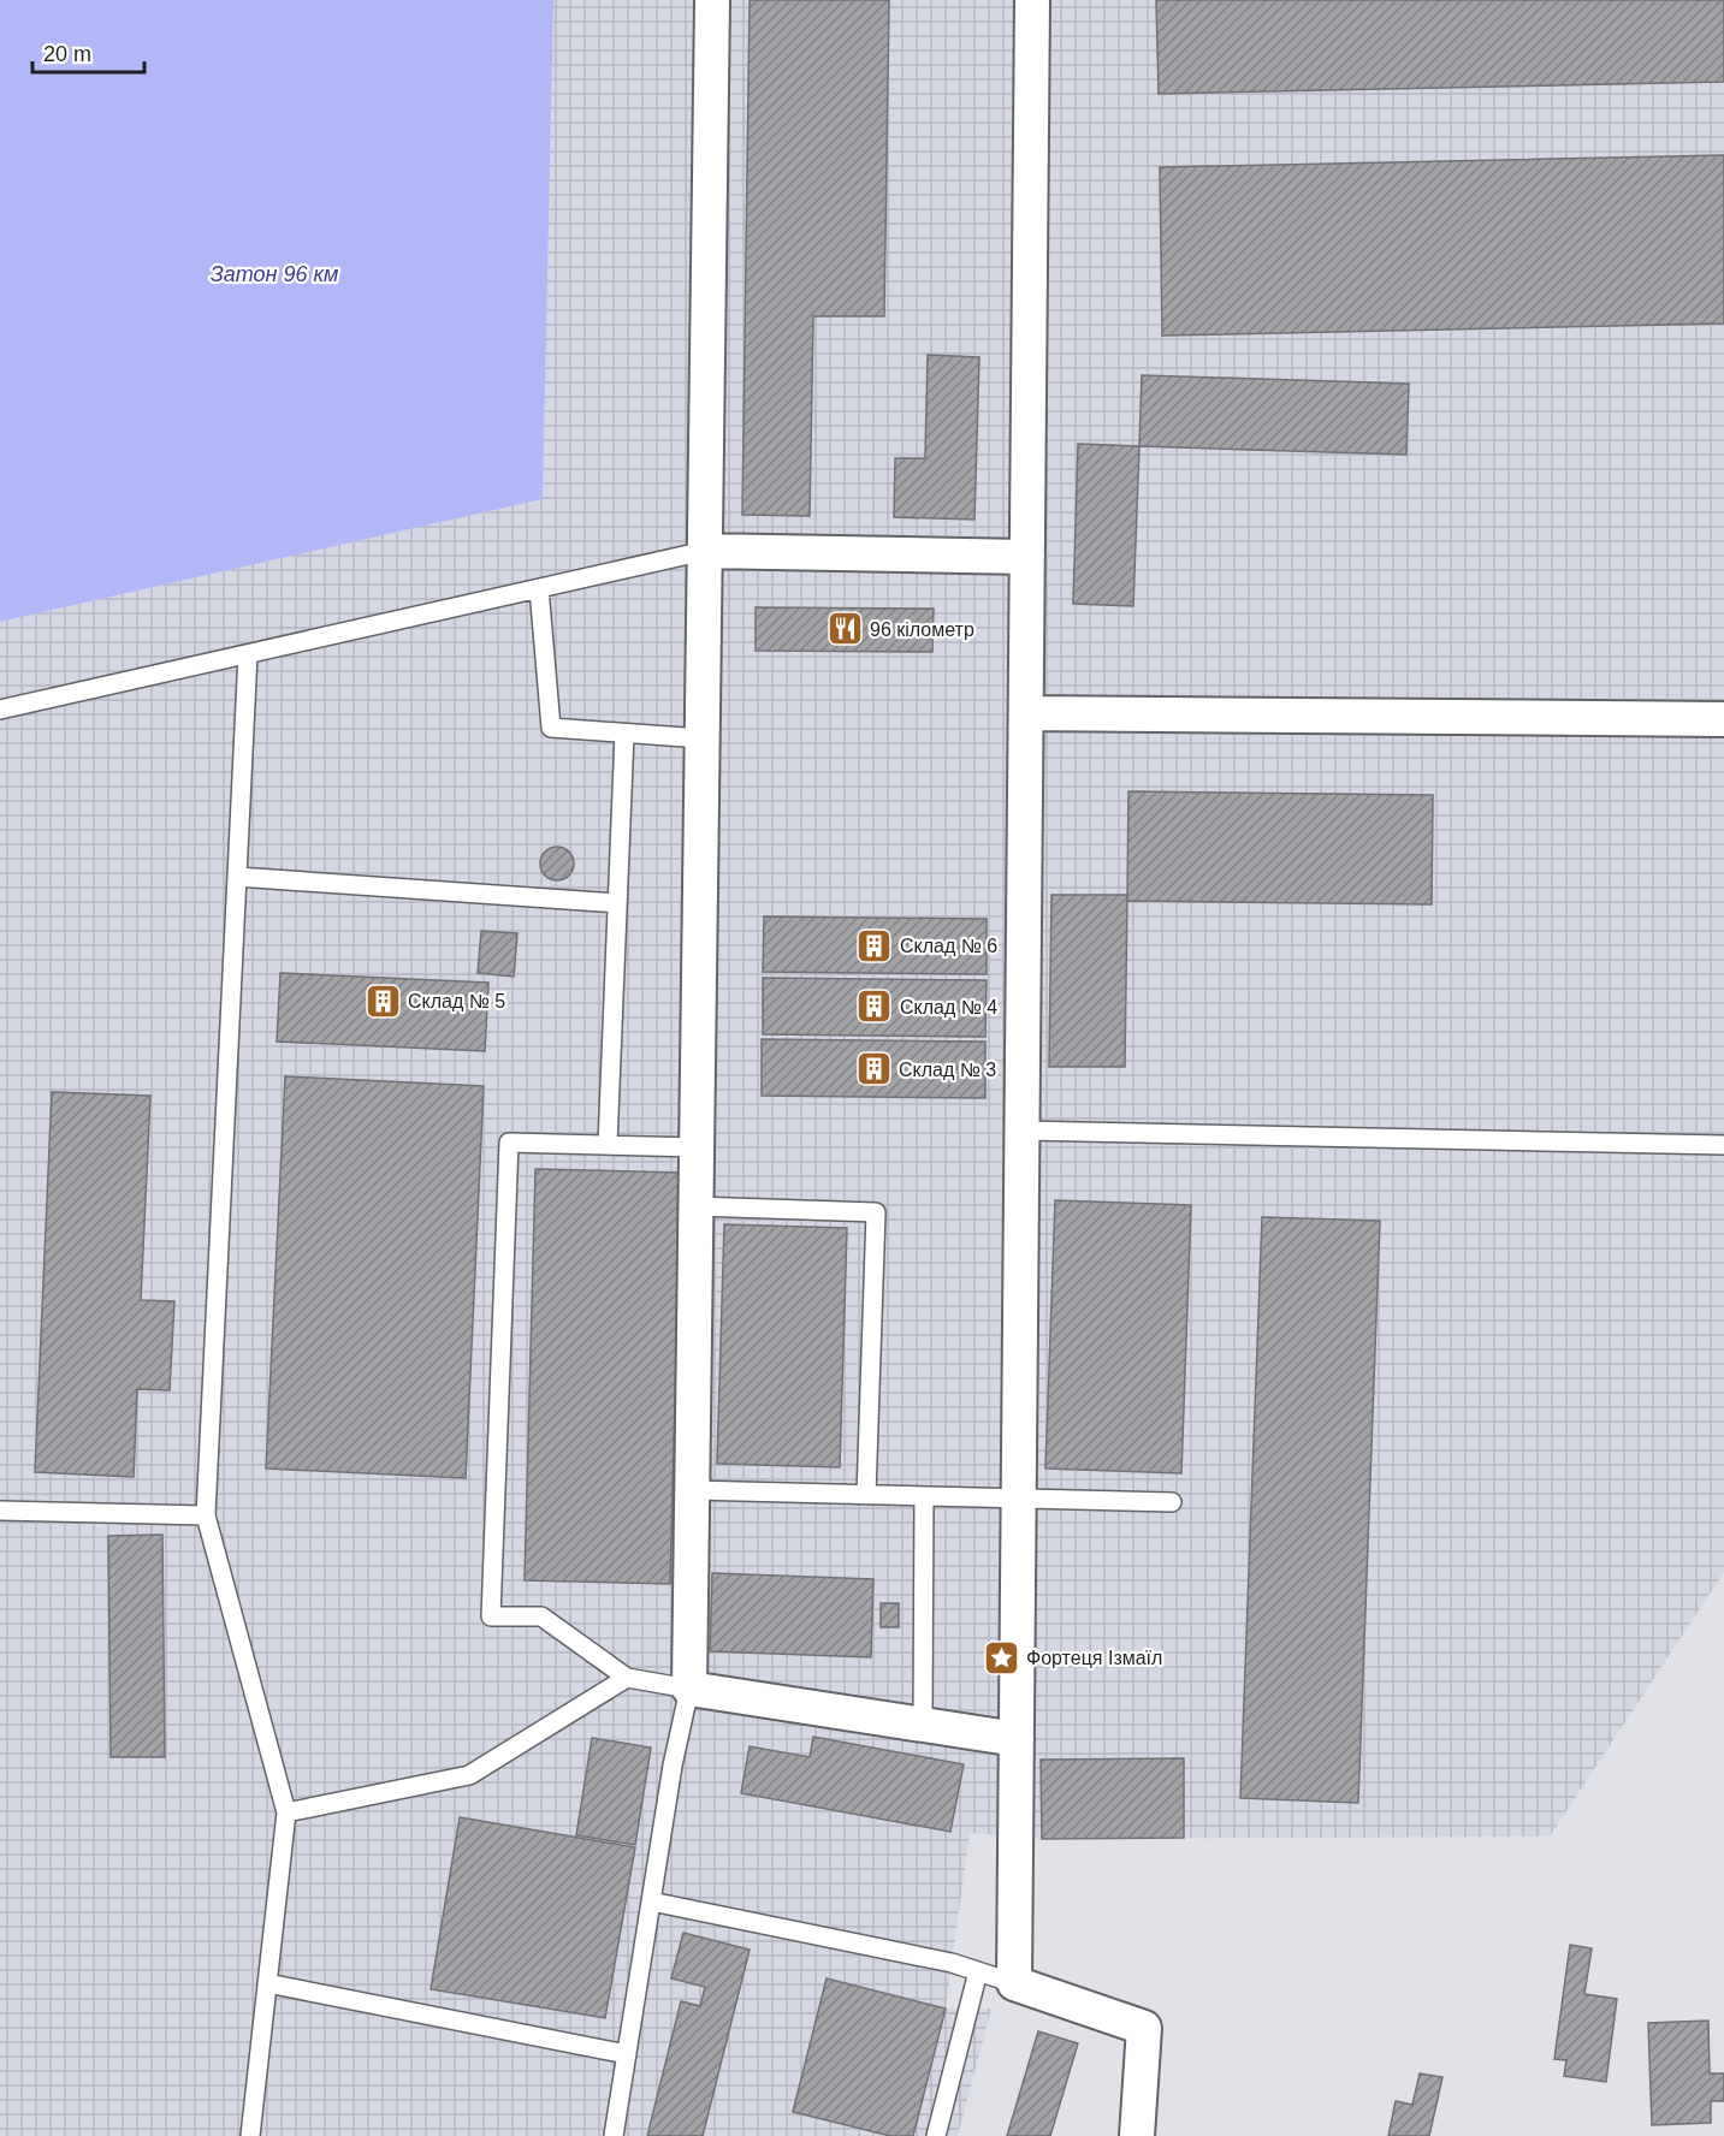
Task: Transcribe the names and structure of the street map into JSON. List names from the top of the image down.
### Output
{
  "water": ["Затон 96 км"],
  "places": {
    "restaurant": ["96 кілометр"],
    "building": [
      "Склад № 6",
      "Склад № 5",
      "Склад № 4",
      "Склад № 3"
    ],
    "place": ["Фортеця Ізмаїл"]
  },
  "scale_bar": "20 m"
}
